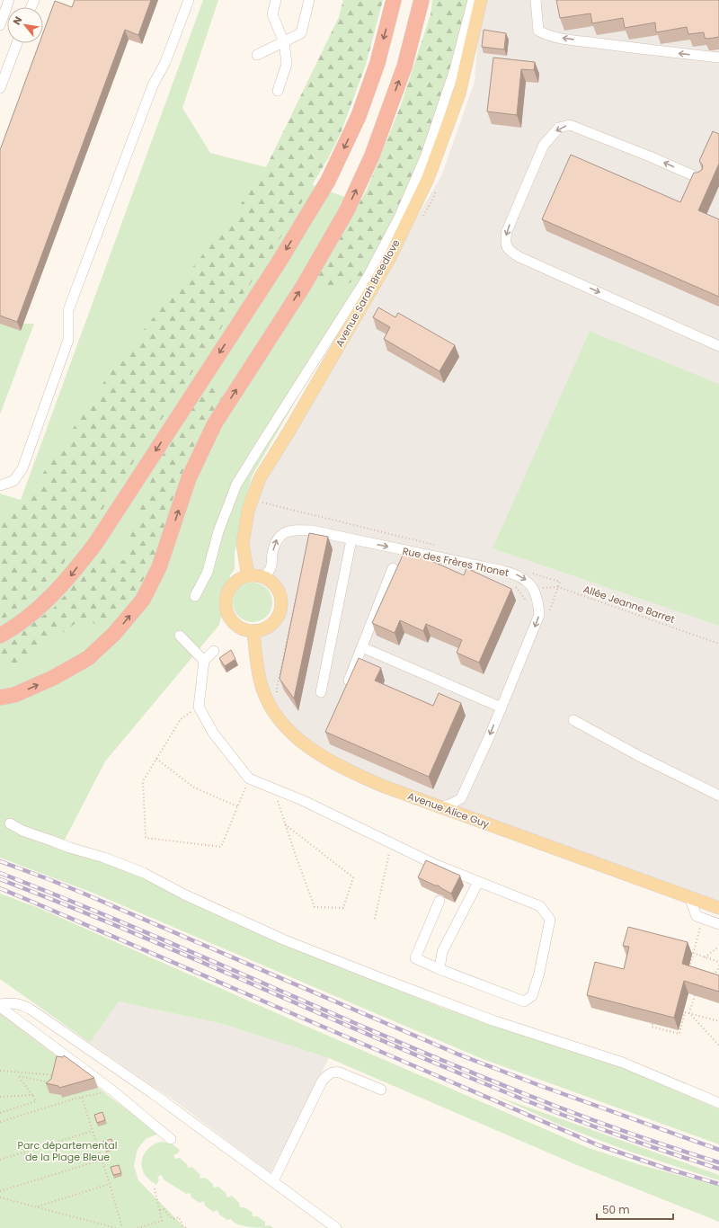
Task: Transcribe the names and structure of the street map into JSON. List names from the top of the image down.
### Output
{
  "streets": {
    "main road": ["Avenue Sarah Breedlove", "Avenue Alice Guy"],
    "lane": ["Rue des Frères Thonet"],
    "path": ["Allée Jeanne Barret"]
  },
  "crossings": [
    ["Avenue Sarah Breedlove", "Rue des Frères Thonet"],
    ["Avenue Sarah Breedlove", "Avenue Alice Guy"],
    ["Rue des Frères Thonet", "Allée Jeanne Barret"],
    ["Rue des Frères Thonet", "Avenue Alice Guy"]
  ],
  "parks": ["Parc départemental de la Plage Bleue"],
  "scale_bar": "50 m",
  "north": "top left"
}
